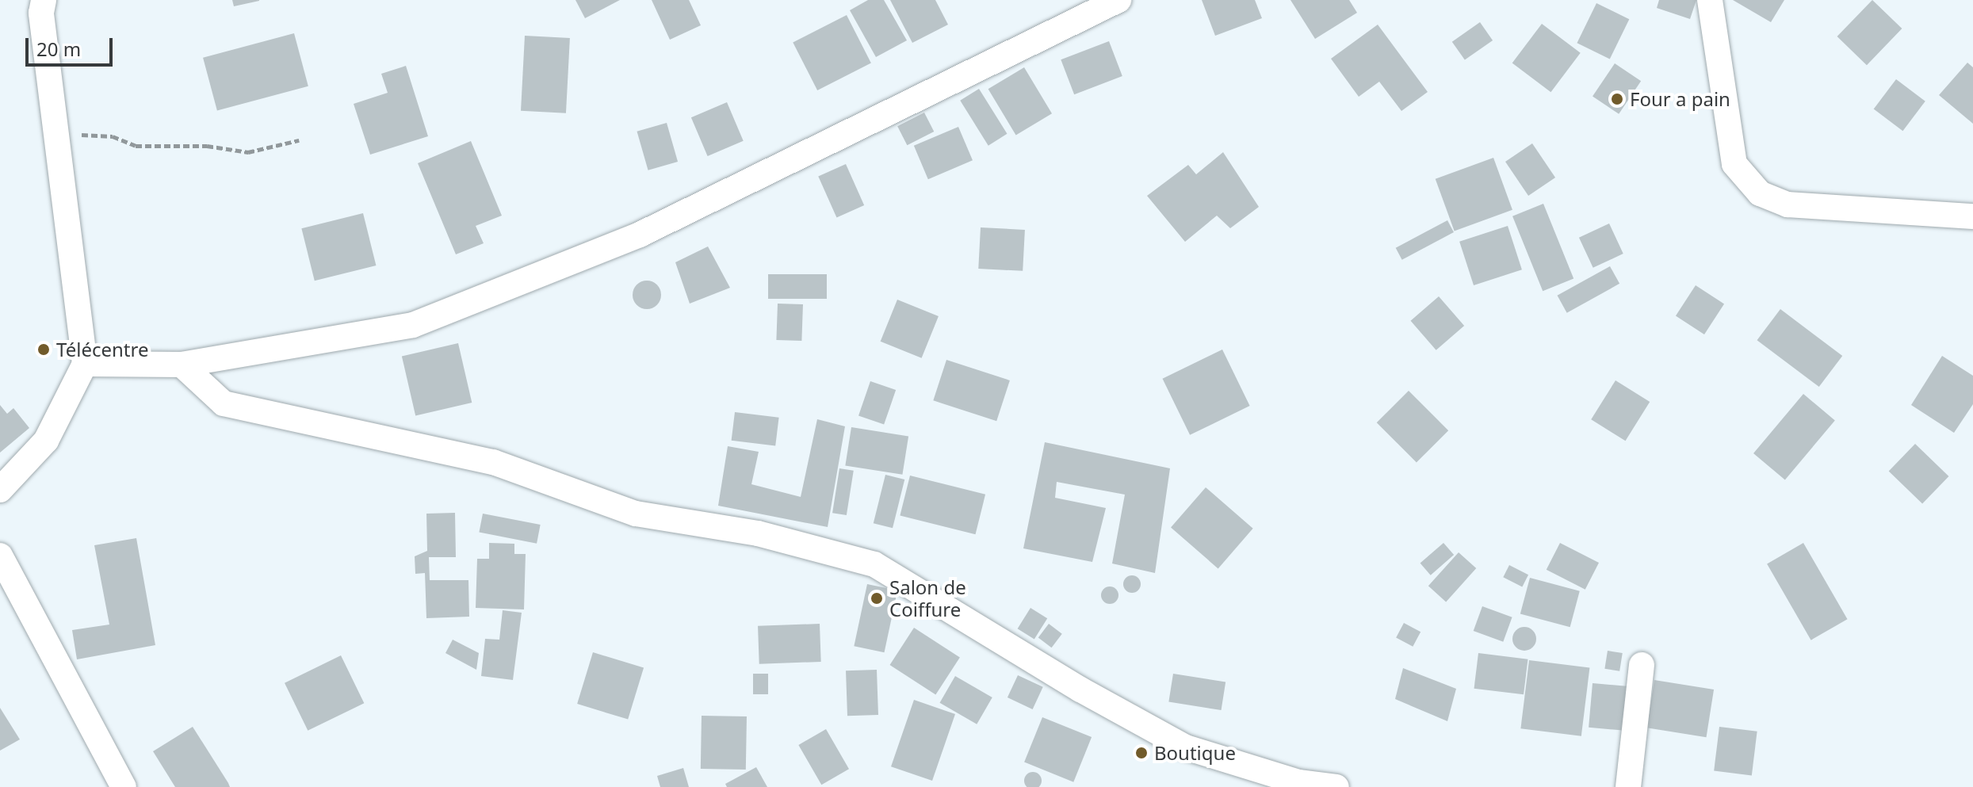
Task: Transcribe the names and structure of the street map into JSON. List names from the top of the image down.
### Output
{
  "places": [
    "Four a pain",
    "Télécentre",
    "Salon de Coiffure",
    "Boutique"
  ],
  "scale_bar": "20 m"
}
